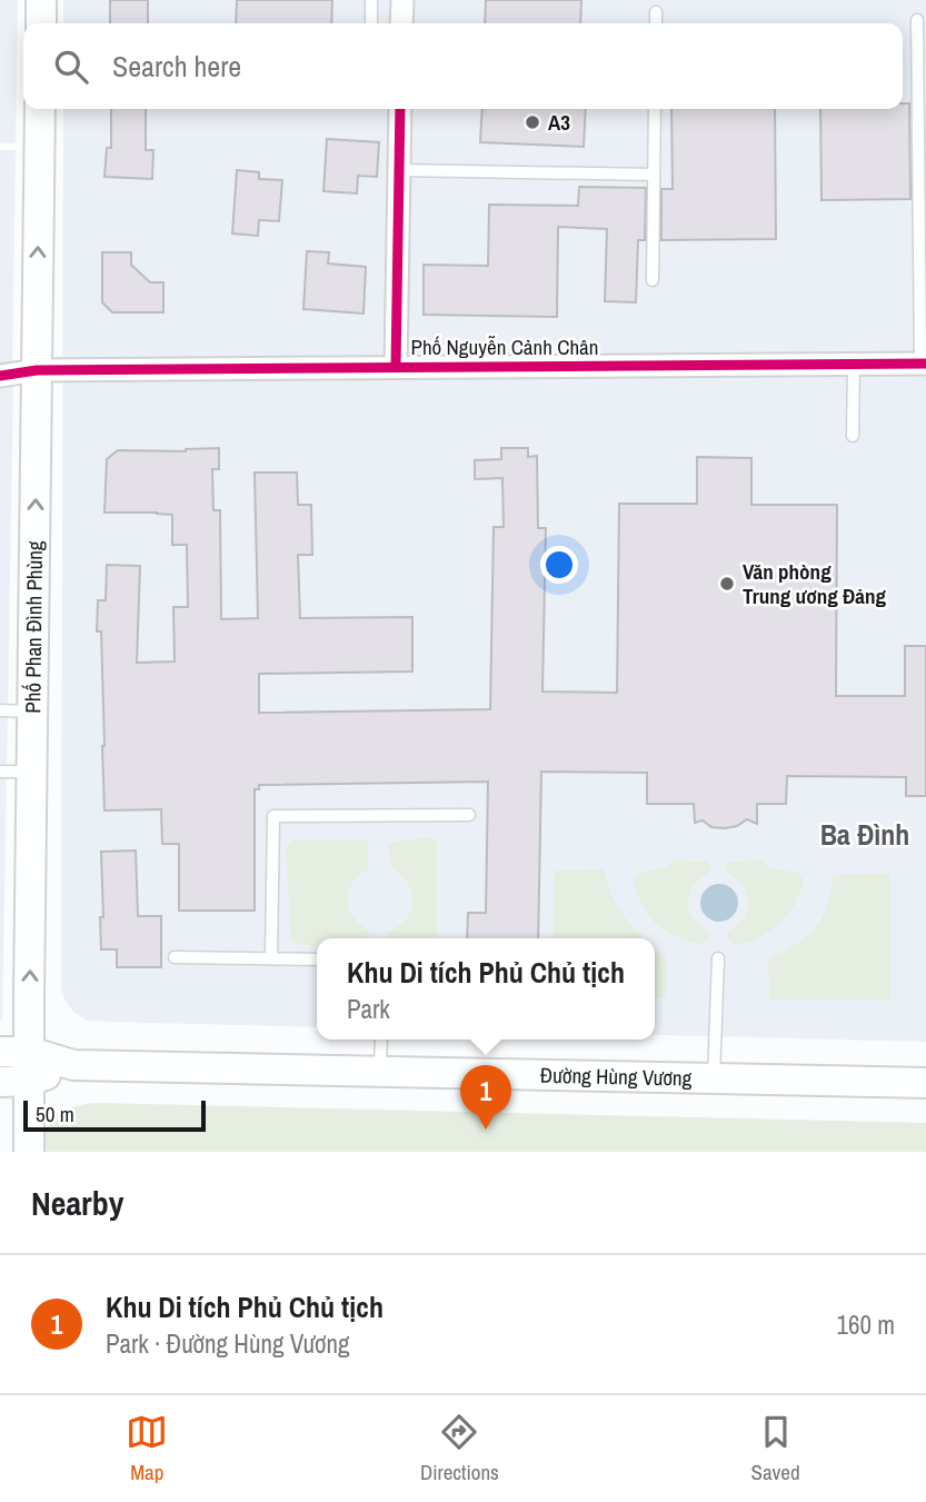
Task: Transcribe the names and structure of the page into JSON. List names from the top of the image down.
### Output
{
  "streets": {
    "main road": ["Phố Phan Đình Phùng", "Đường Hùng Vương"],
    "street": ["Phố Nguyễn Cảnh Chân"]
  },
  "crossings": [
    ["Phố Nguyễn Cảnh Chân", "Phố Phan Đình Phùng"],
    ["Phố Phan Đình Phùng", "Đường Hùng Vương"]
  ],
  "one_way": ["Phố Phan Đình Phùng"],
  "districts": ["Ba Đình"],
  "places": ["A3", "Văn phòng Trung ương Đảng"],
  "scale_bar": "50 m",
  "page": {
    "search": "Search here",
    "popup": ["Khu Di tích Phủ Chủ tịch", "Park"],
    "pins": "1",
    "scale": "50 m",
    "heading": "Nearby",
    "list": [
      {
        "mark": "1",
        "name": "Khu Di tích Phủ Chủ tịch",
        "note": "Park · Đường Hùng Vương",
        "value": "160 m"
      }
    ],
    "nav": ["Map", "Directions", "Saved"]
  }
}
